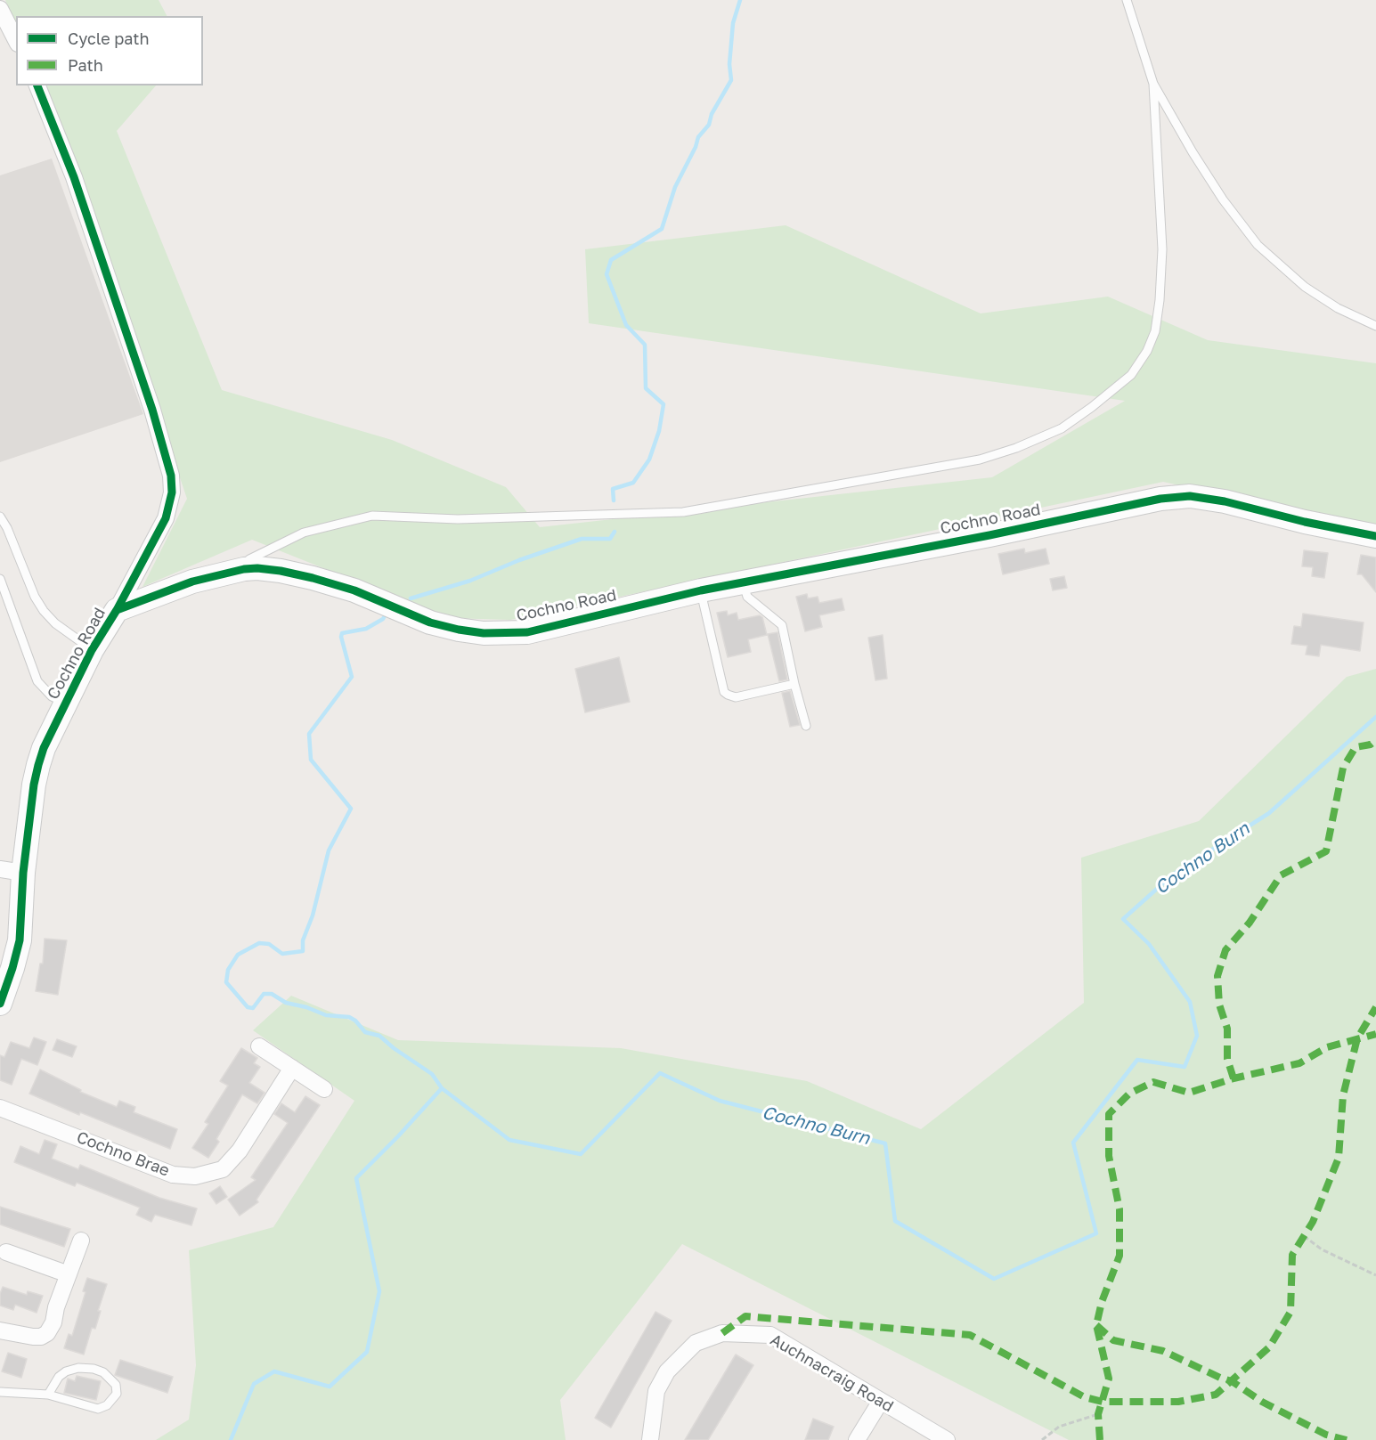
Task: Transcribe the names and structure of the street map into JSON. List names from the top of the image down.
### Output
{
  "streets": {
    "street": ["Cochno Road", "Cochno Brae", "Auchnacraig Road"]
  },
  "water": ["Cochno Burn"],
  "legend": ["Cycle path", "Path"]
}
